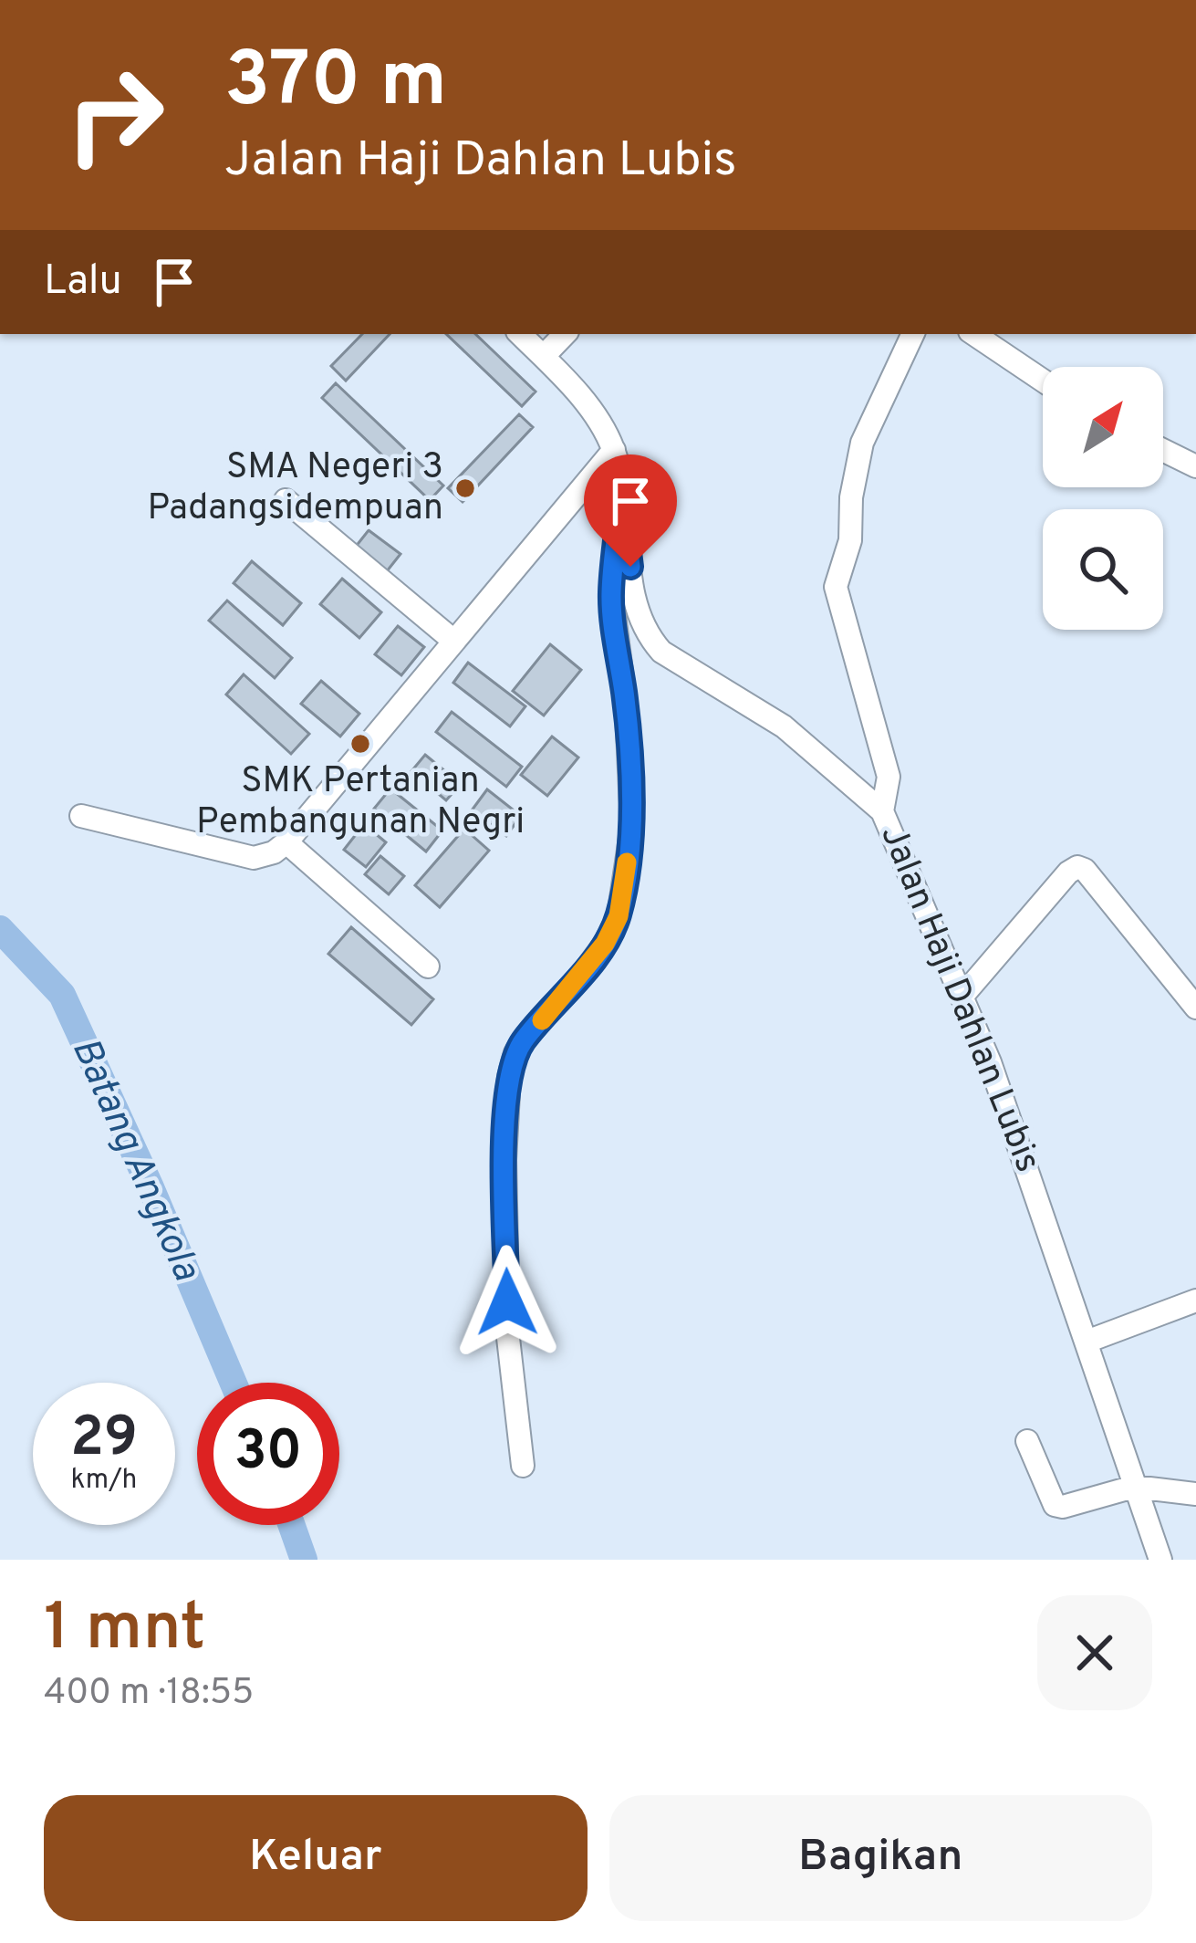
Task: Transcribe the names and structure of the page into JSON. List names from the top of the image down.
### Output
{
  "streets": {
    "street": ["Jalan Haji Dahlan Lubis"]
  },
  "water": ["Batang Angkola"],
  "places": ["SMA Negeri 3 Padangsidempuan", "SMK Pertanian Pembangunan Negri"],
  "north": "top right",
  "page": {
    "turn": ["370 m", "Jalan Haji Dahlan Lubis"],
    "then": "Lalu",
    "speed": "29 km/h",
    "limit": "30",
    "heading": ["1 mnt", "400 m · 18:55"],
    "buttons": ["Keluar", "Bagikan"]
  }
}
